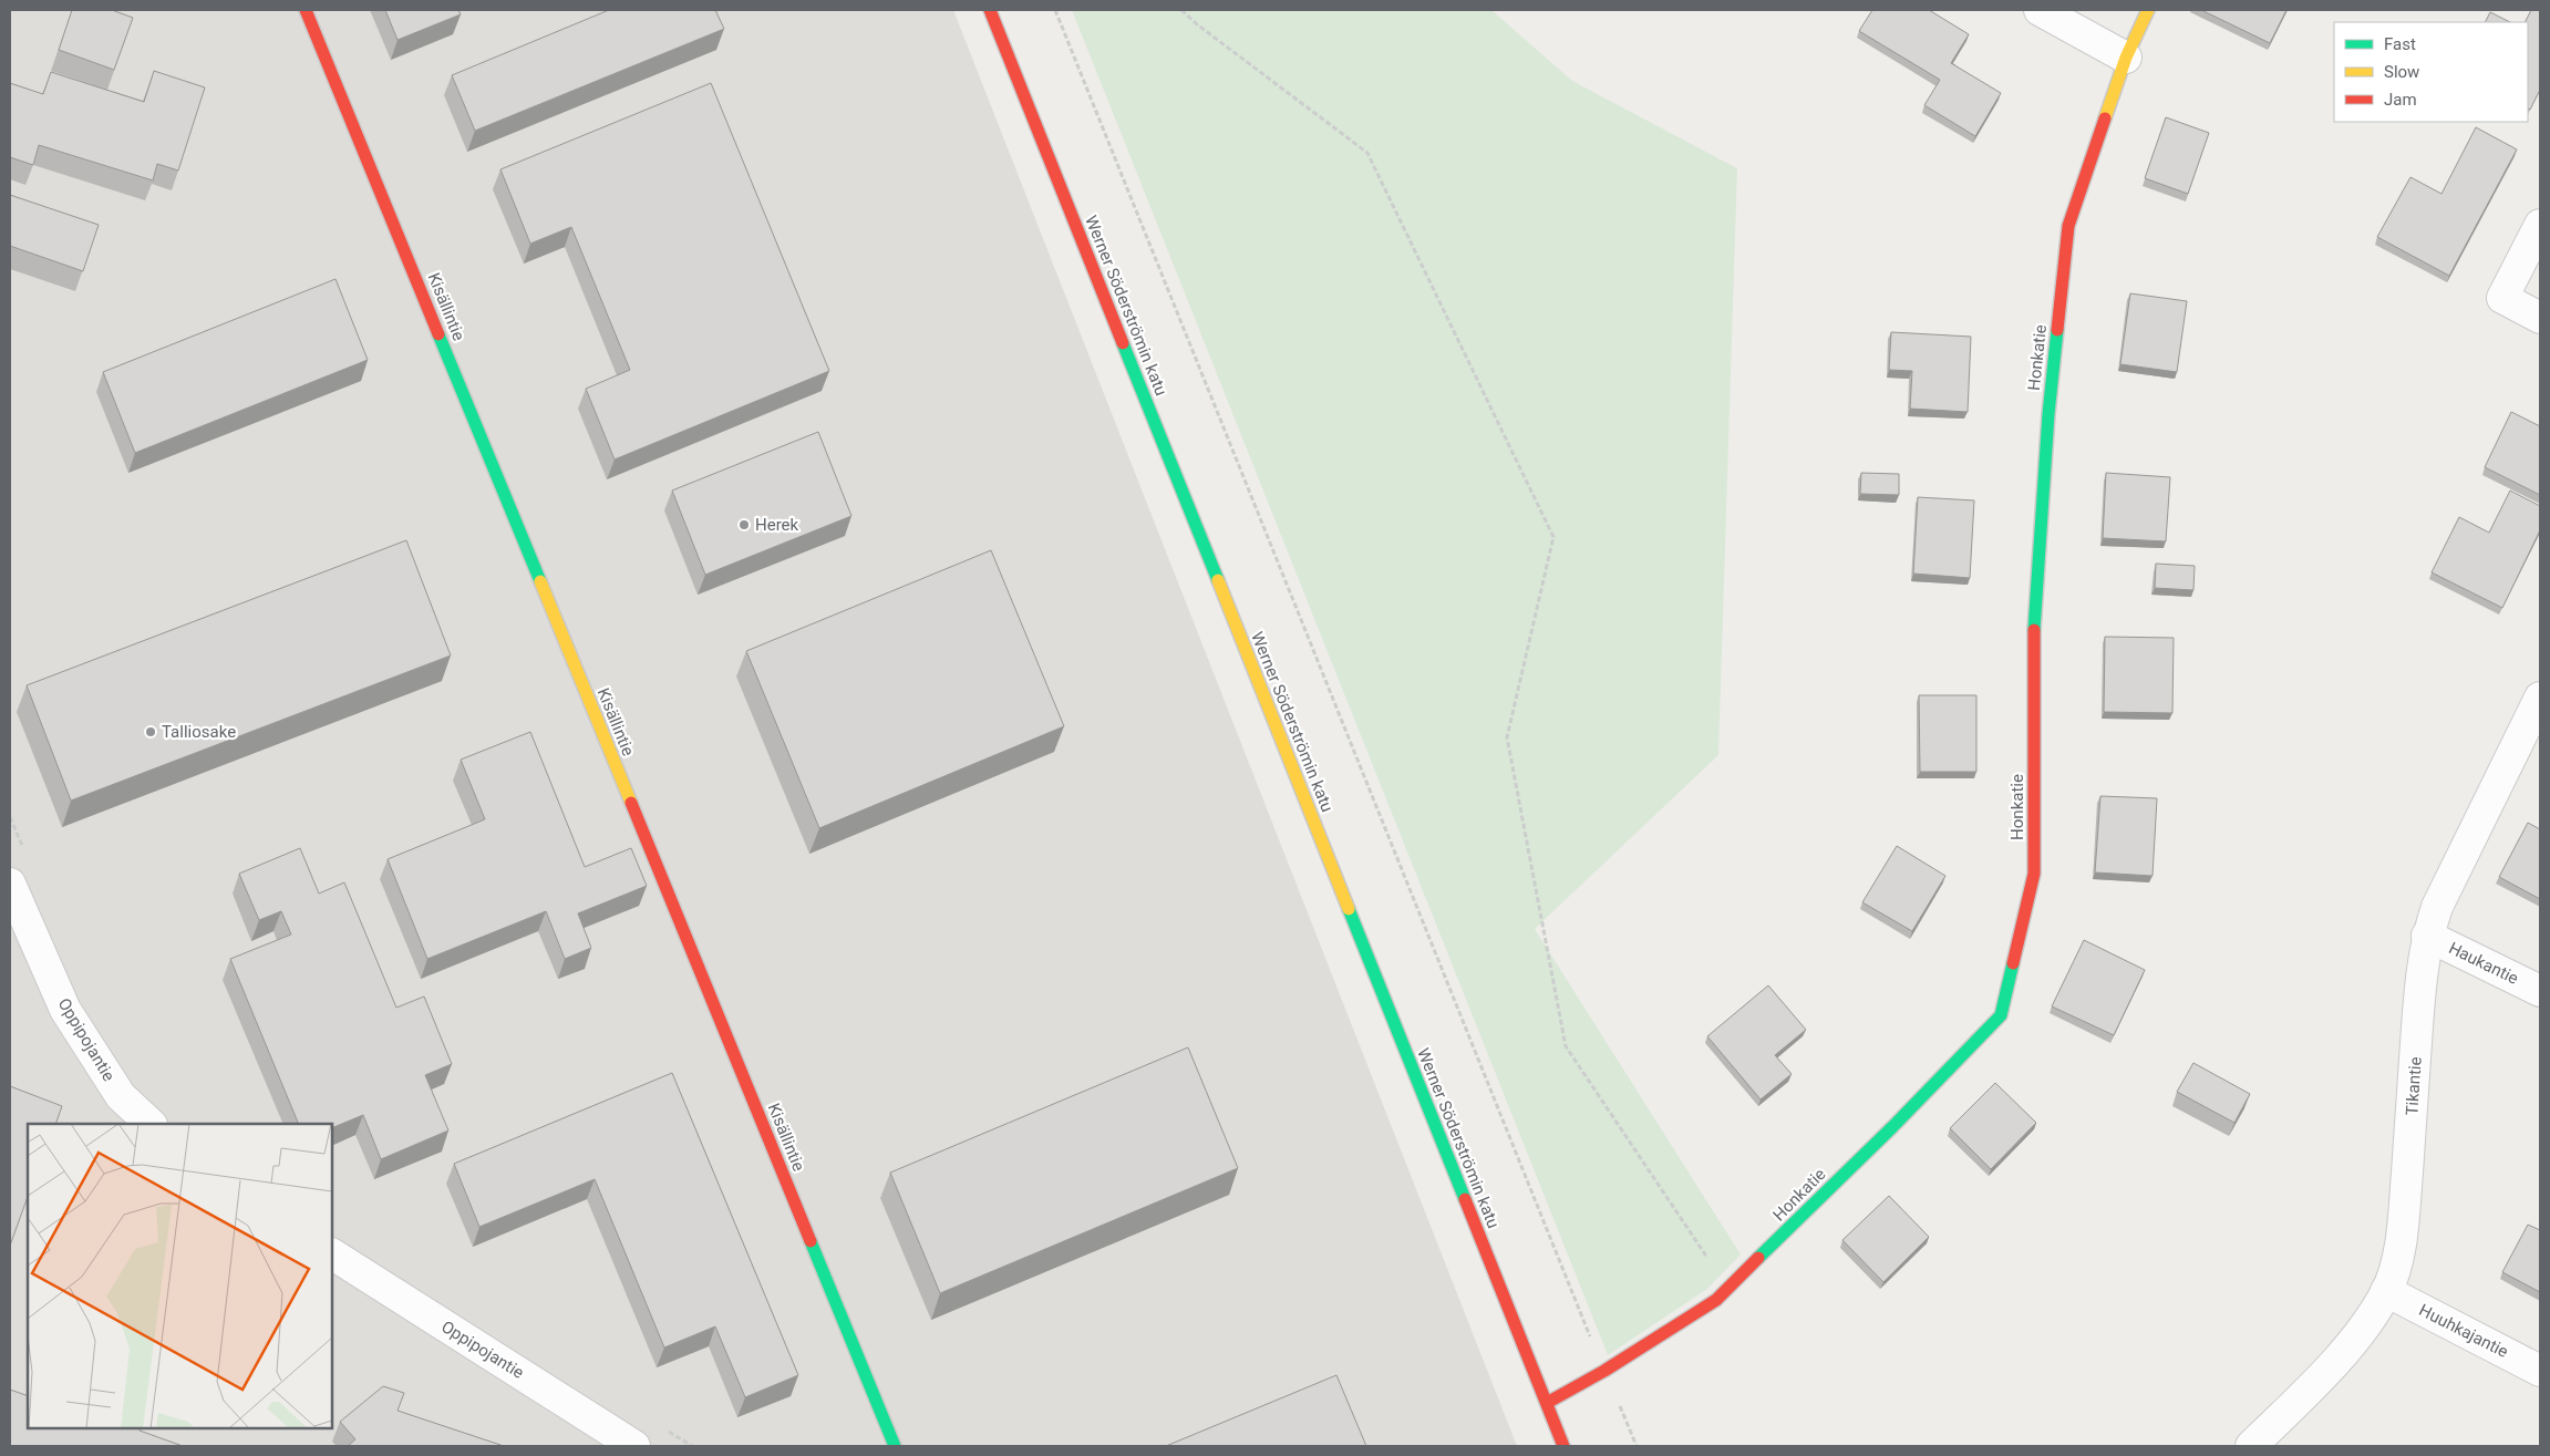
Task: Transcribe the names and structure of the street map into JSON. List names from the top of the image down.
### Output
{
  "streets": {
    "street": [
      "Werner Söderströmin katu",
      "Kisällintie",
      "Honkatie",
      "Haukantie",
      "Oppipojantie",
      "Tikantie",
      "Huuhkajantie"
    ]
  },
  "crossings": [
    ["Werner Söderströmin katu", "Honkatie"],
    ["Haukantie", "Tikantie"],
    ["Tikantie", "Huuhkajantie"]
  ],
  "places": ["Herek", "Talliosake"],
  "legend": ["Fast", "Slow", "Jam"]
}
